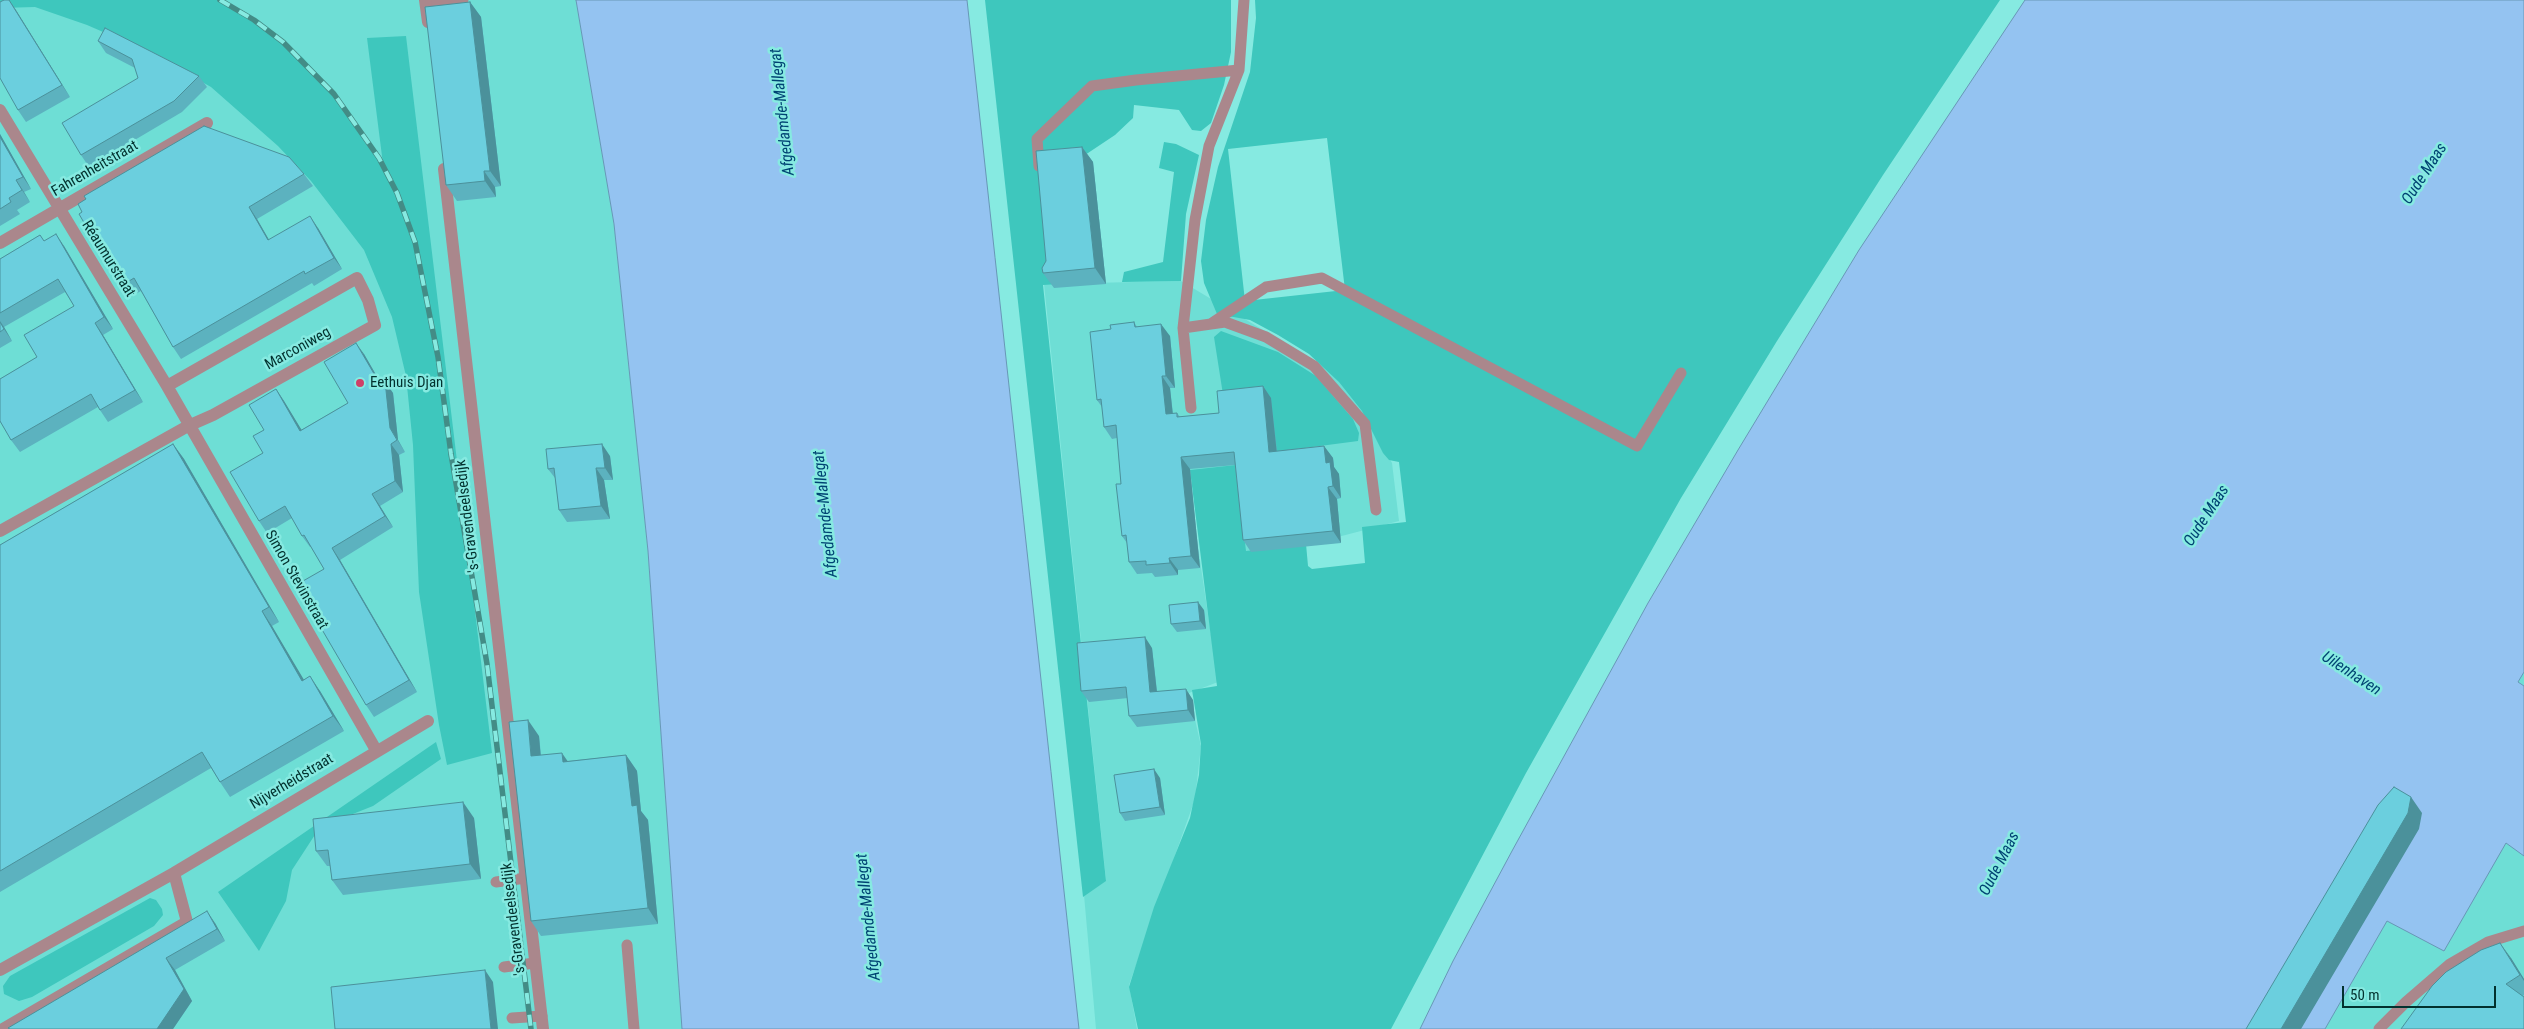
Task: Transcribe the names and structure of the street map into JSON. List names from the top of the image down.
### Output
{
  "streets": {
    "street": [
      "Fahrenheitstraat",
      "Réaumurstraat",
      "Marconiweg",
      "'s-Gravendeelsedijk",
      "Simon Stevinstraat",
      "Nijverheidstraat"
    ]
  },
  "crossings": [
    ["Fahrenheitstraat", "Réaumurstraat"],
    ["Réaumurstraat", "Marconiweg"],
    ["Réaumurstraat", "Simon Stevinstraat"],
    ["Marconiweg", "Simon Stevinstraat"],
    ["Simon Stevinstraat", "Nijverheidstraat"]
  ],
  "water": ["Afgedamde-Mallegat", "Oude Maas", "Uilenhaven"],
  "places": ["Eethuis Djan"],
  "scale_bar": "50 m"
}
